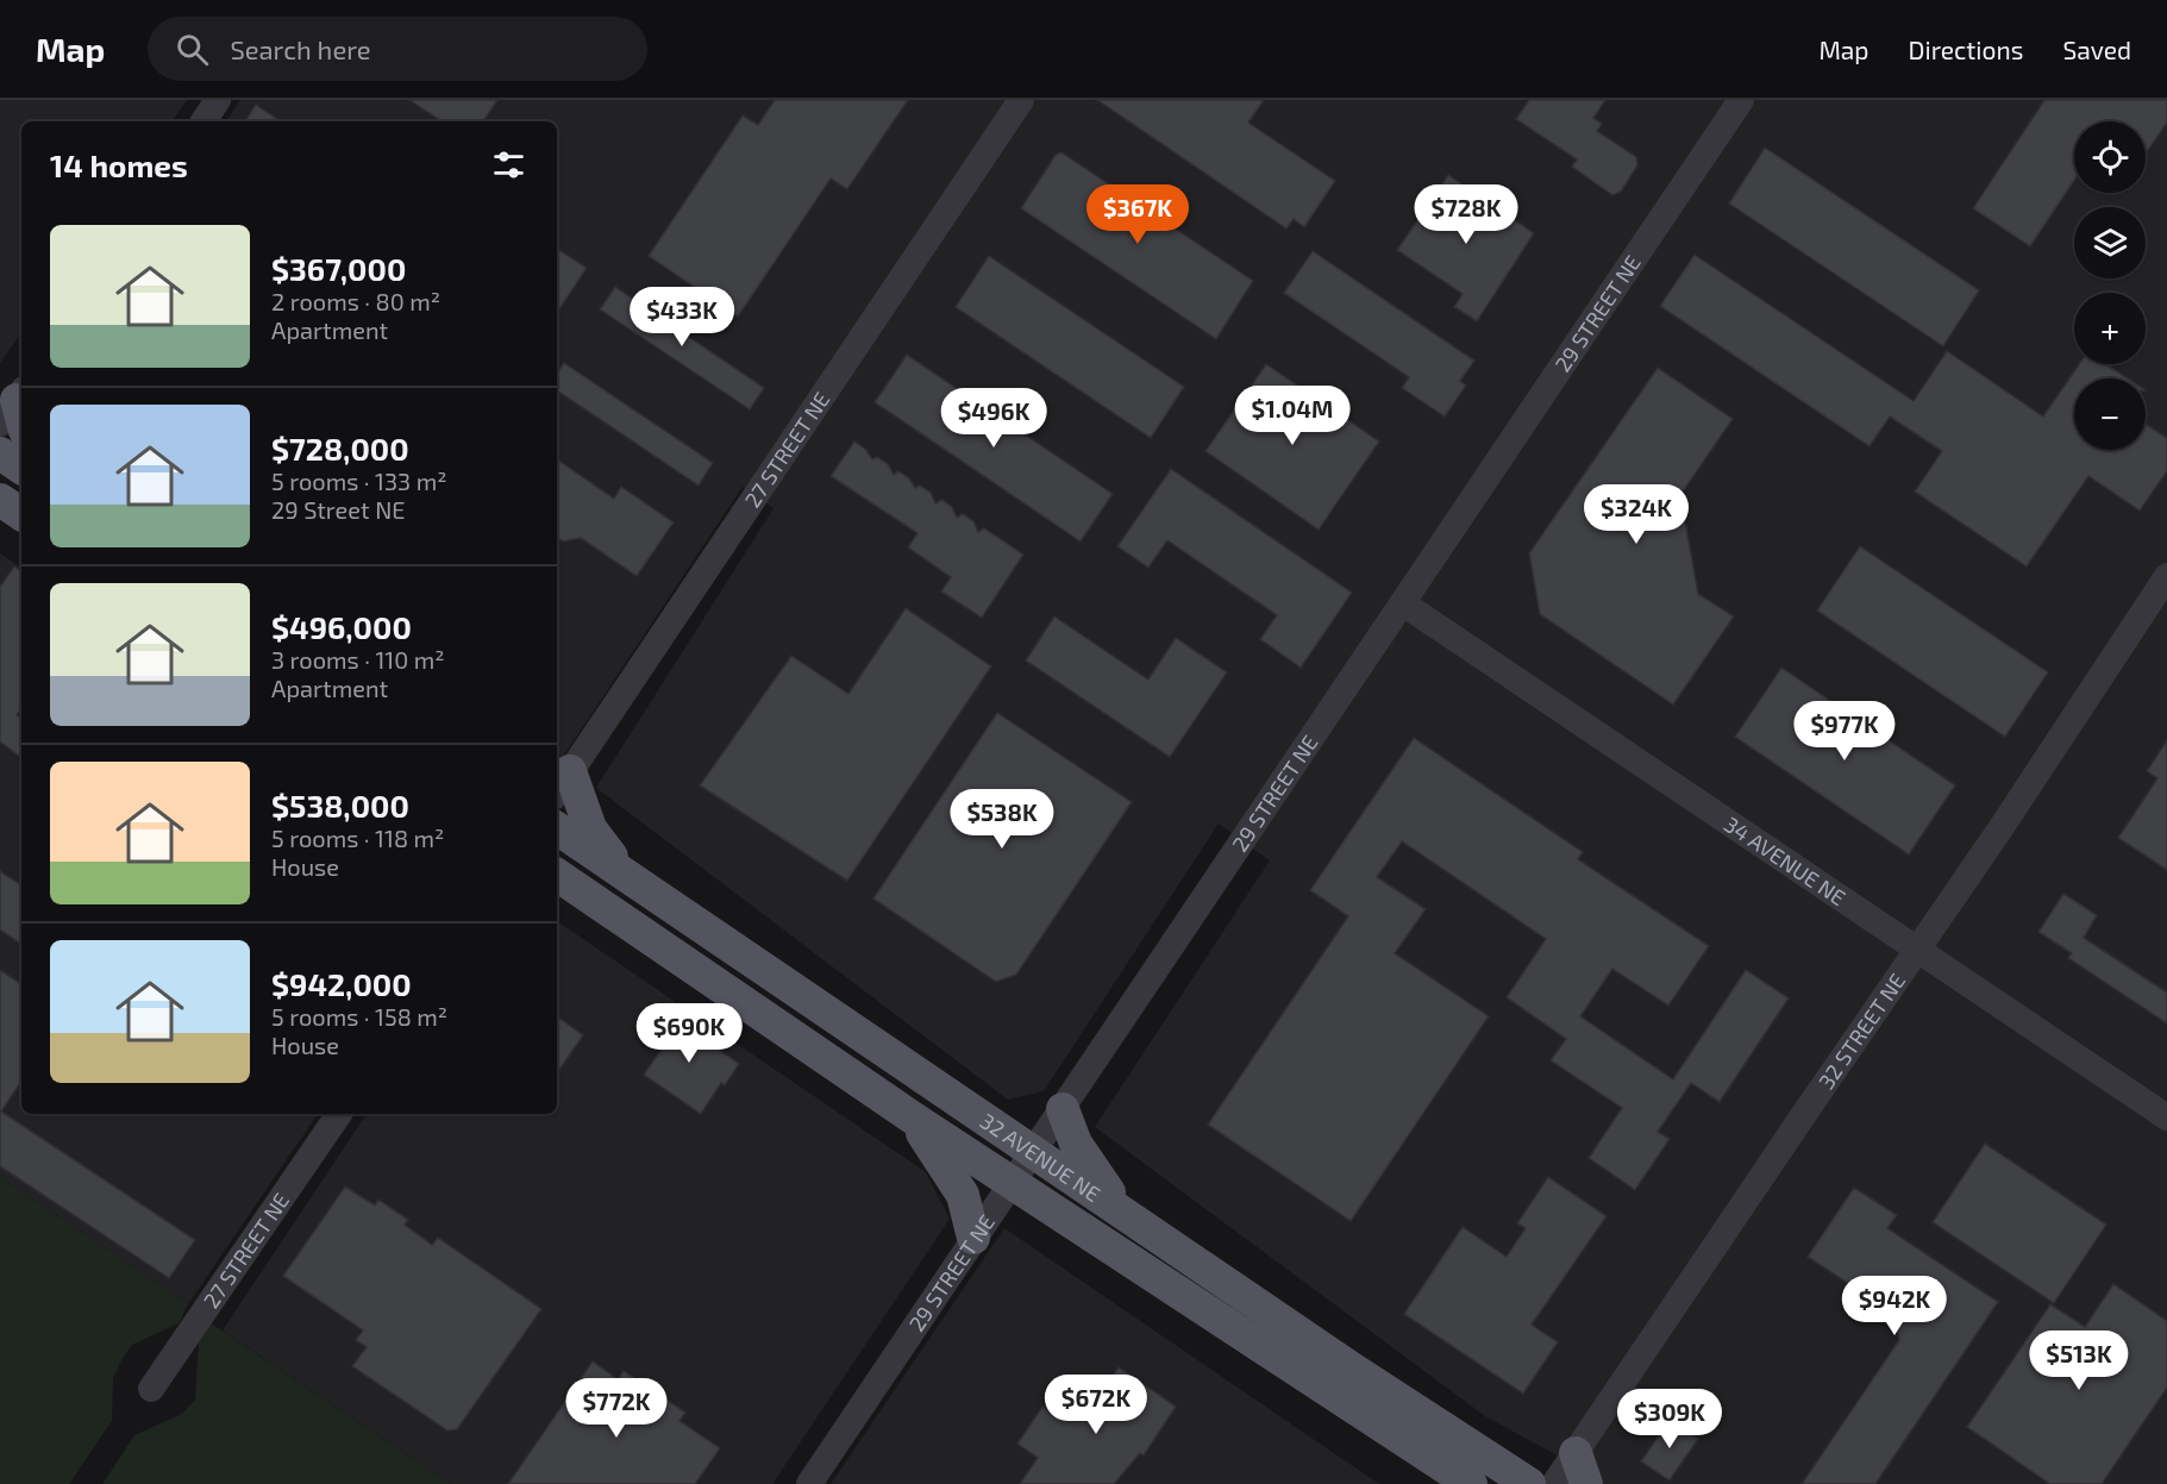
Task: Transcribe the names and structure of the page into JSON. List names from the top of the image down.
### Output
{
  "streets": {
    "main road": ["32 AVENUE NE"],
    "street": [
      "29 STREET NE",
      "27 STREET NE",
      "34 AVENUE NE",
      "32 STREET NE"
    ]
  },
  "crossings": [
    ["29 STREET NE", "34 AVENUE NE"],
    ["29 STREET NE", "32 AVENUE NE"],
    ["34 AVENUE NE", "32 STREET NE"]
  ],
  "page": {
    "header": "Map",
    "search": "Search here",
    "nav": ["Map", "Directions", "Saved"],
    "map_buttons": ["+", "−"],
    "heading": "14 homes",
    "price": [
      "$367K",
      "$728K",
      "$433K",
      "$1.04M",
      "$496K",
      "$324K",
      "$977K",
      "$538K",
      "$690K",
      "$942K",
      "$513K",
      "$672K",
      "$772K",
      "$309K"
    ],
    "list": [
      {
        "name": "$367,000",
        "note": "2 rooms · 80 m² · Apartment"
      },
      {
        "name": "$728,000",
        "note": "5 rooms · 133 m² · 29 Street NE"
      },
      {
        "name": "$496,000",
        "note": "3 rooms · 110 m² · Apartment"
      },
      {
        "name": "$538,000",
        "note": "5 rooms · 118 m² · House"
      },
      {
        "name": "$942,000",
        "note": "5 rooms · 158 m² · House"
      }
    ]
  }
}
